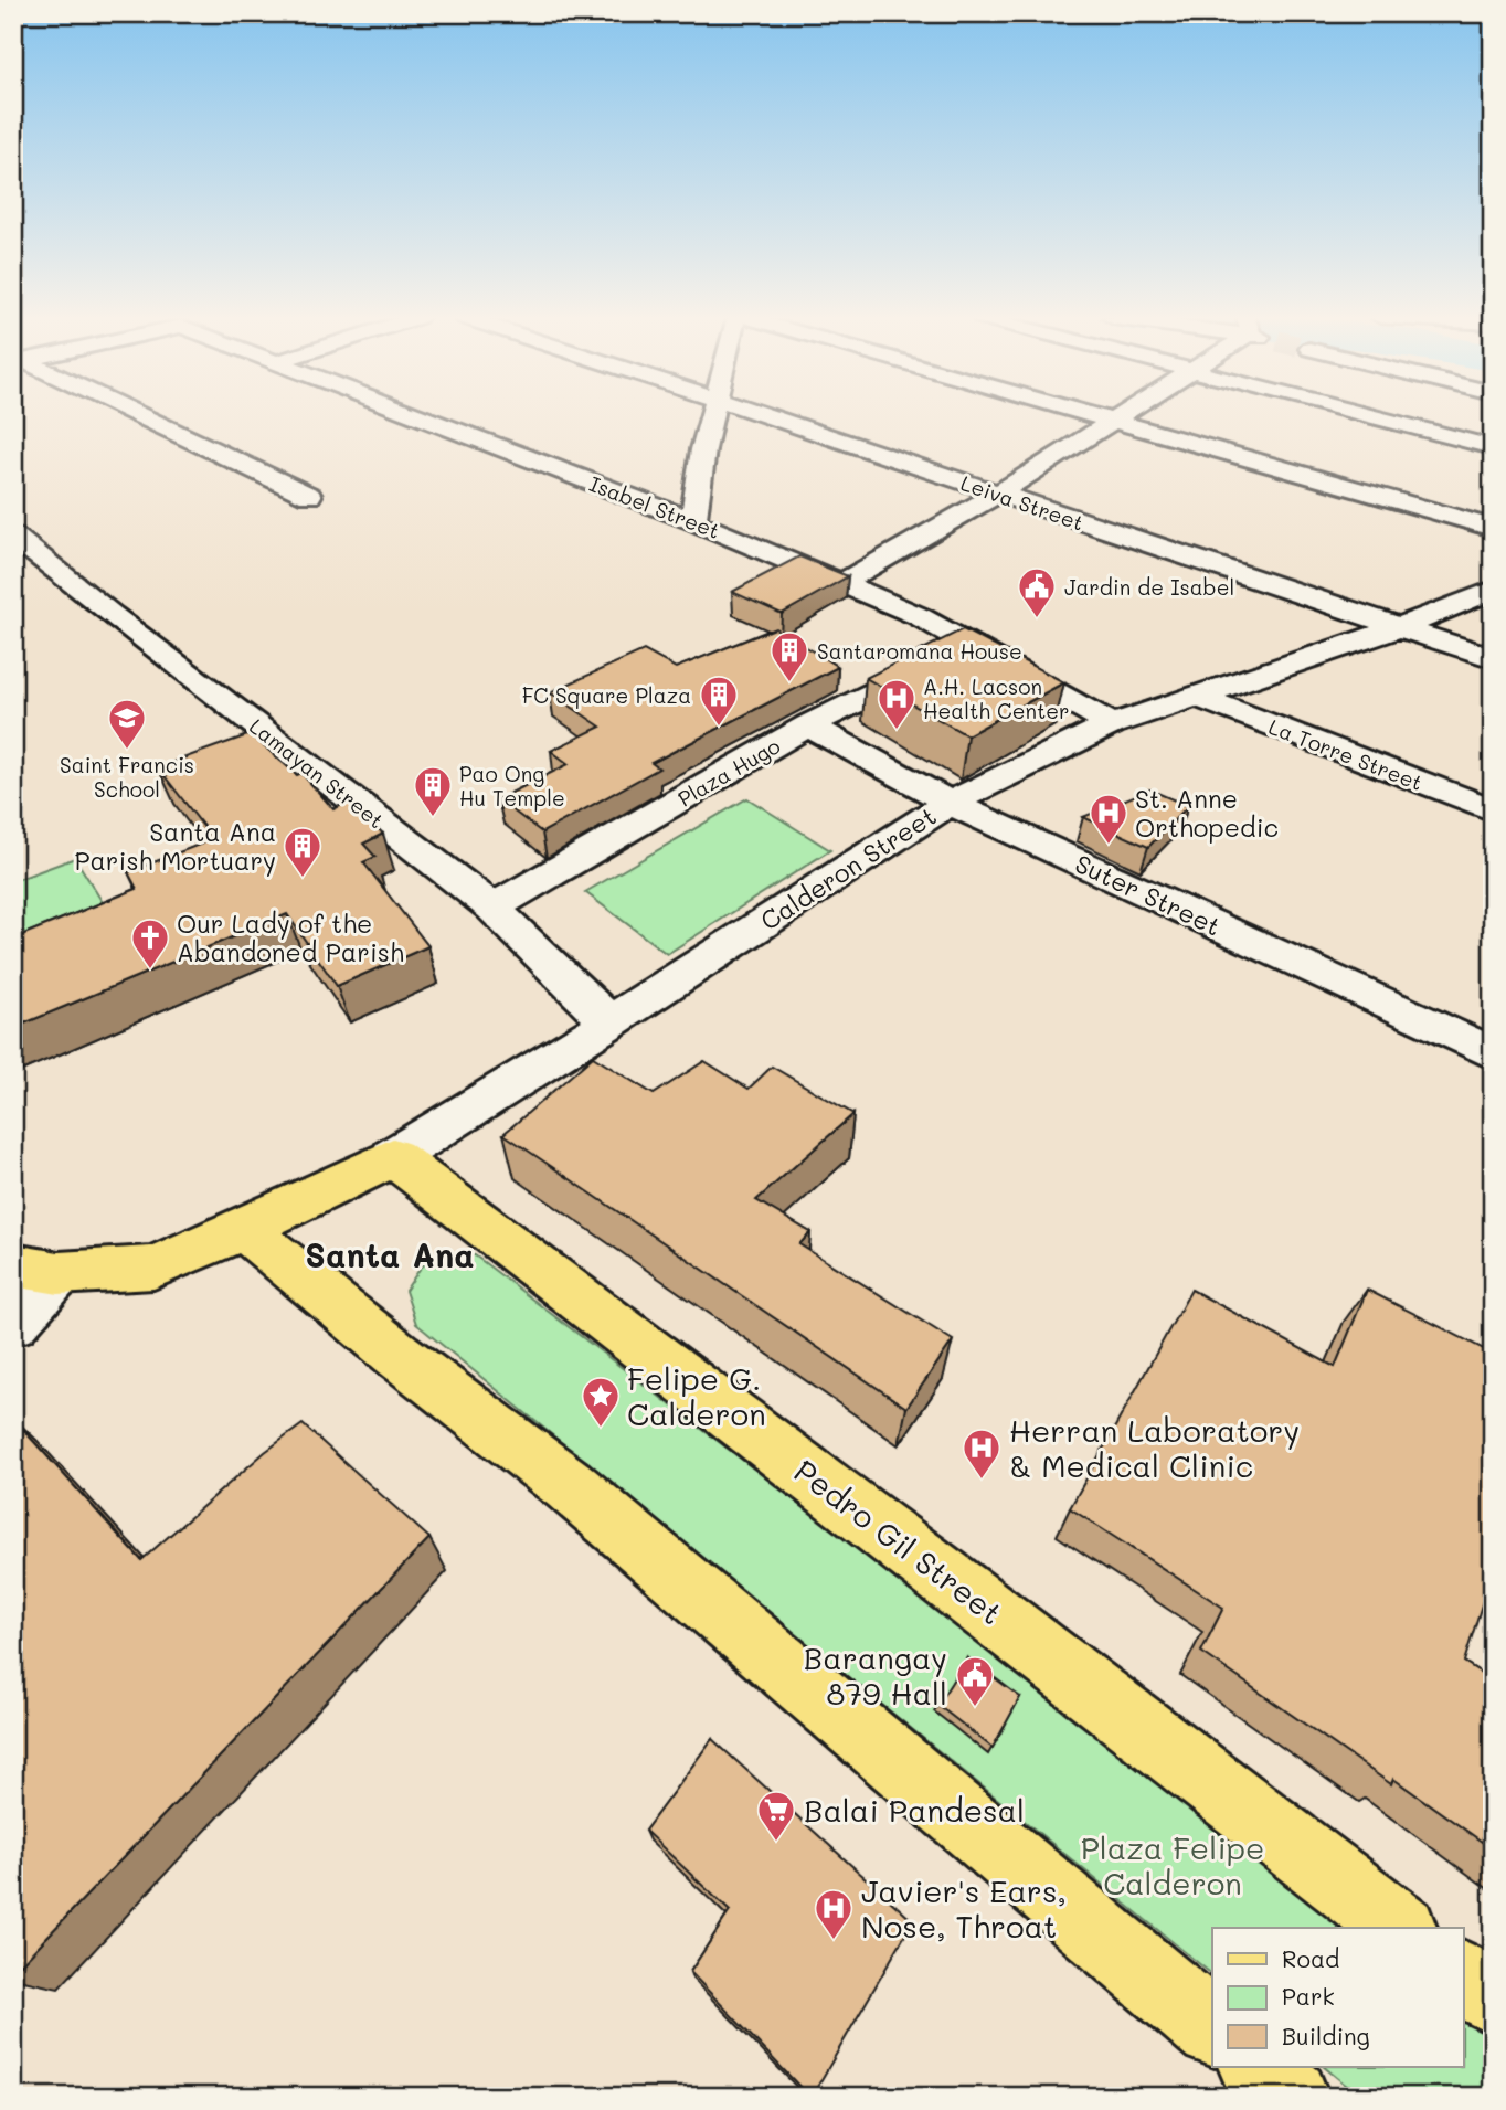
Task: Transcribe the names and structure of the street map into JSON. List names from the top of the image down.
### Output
{
  "streets": {
    "main road": ["Calderon Street", "Pedro Gil Street"],
    "street": [
      "Leiva Street",
      "Isabel Street",
      "La Torre Street",
      "Plaza Hugo",
      "Lamayan Street",
      "Suter Street"
    ]
  },
  "crossings": [
    ["Leiva Street", "Calderon Street"],
    ["Isabel Street", "Plaza Hugo"],
    ["Isabel Street", "Calderon Street"],
    ["La Torre Street", "Calderon Street"],
    ["Plaza Hugo", "Lamayan Street"],
    ["Plaza Hugo", "Suter Street"],
    ["Lamayan Street", "Calderon Street"],
    ["Calderon Street", "Suter Street"],
    ["Calderon Street", "Pedro Gil Street"]
  ],
  "districts": ["Santa Ana"],
  "parks": ["Plaza Felipe Calderon"],
  "places": {
    "public building": ["Jardin de Isabel", "Barangay 879 Hall"],
    "building": [
      "Santaromana House",
      "FC Square Plaza",
      "Pao Ong Hu Temple",
      "Santa Ana Parish Mortuary"
    ],
    "hospital": [
      "A.H. Lacson Health Center",
      "St. Anne Orthopedic",
      "Herran Laboratory & Medical Clinic",
      "Javier's Ears, Nose, Throat"
    ],
    "school or university": ["Saint Francis School"],
    "church": ["Our Lady of the Abandoned Parish"],
    "place": ["Felipe G. Calderon"],
    "supermarket": ["Balai Pandesal"]
  },
  "legend": ["Road", "Park", "Building"]
}
